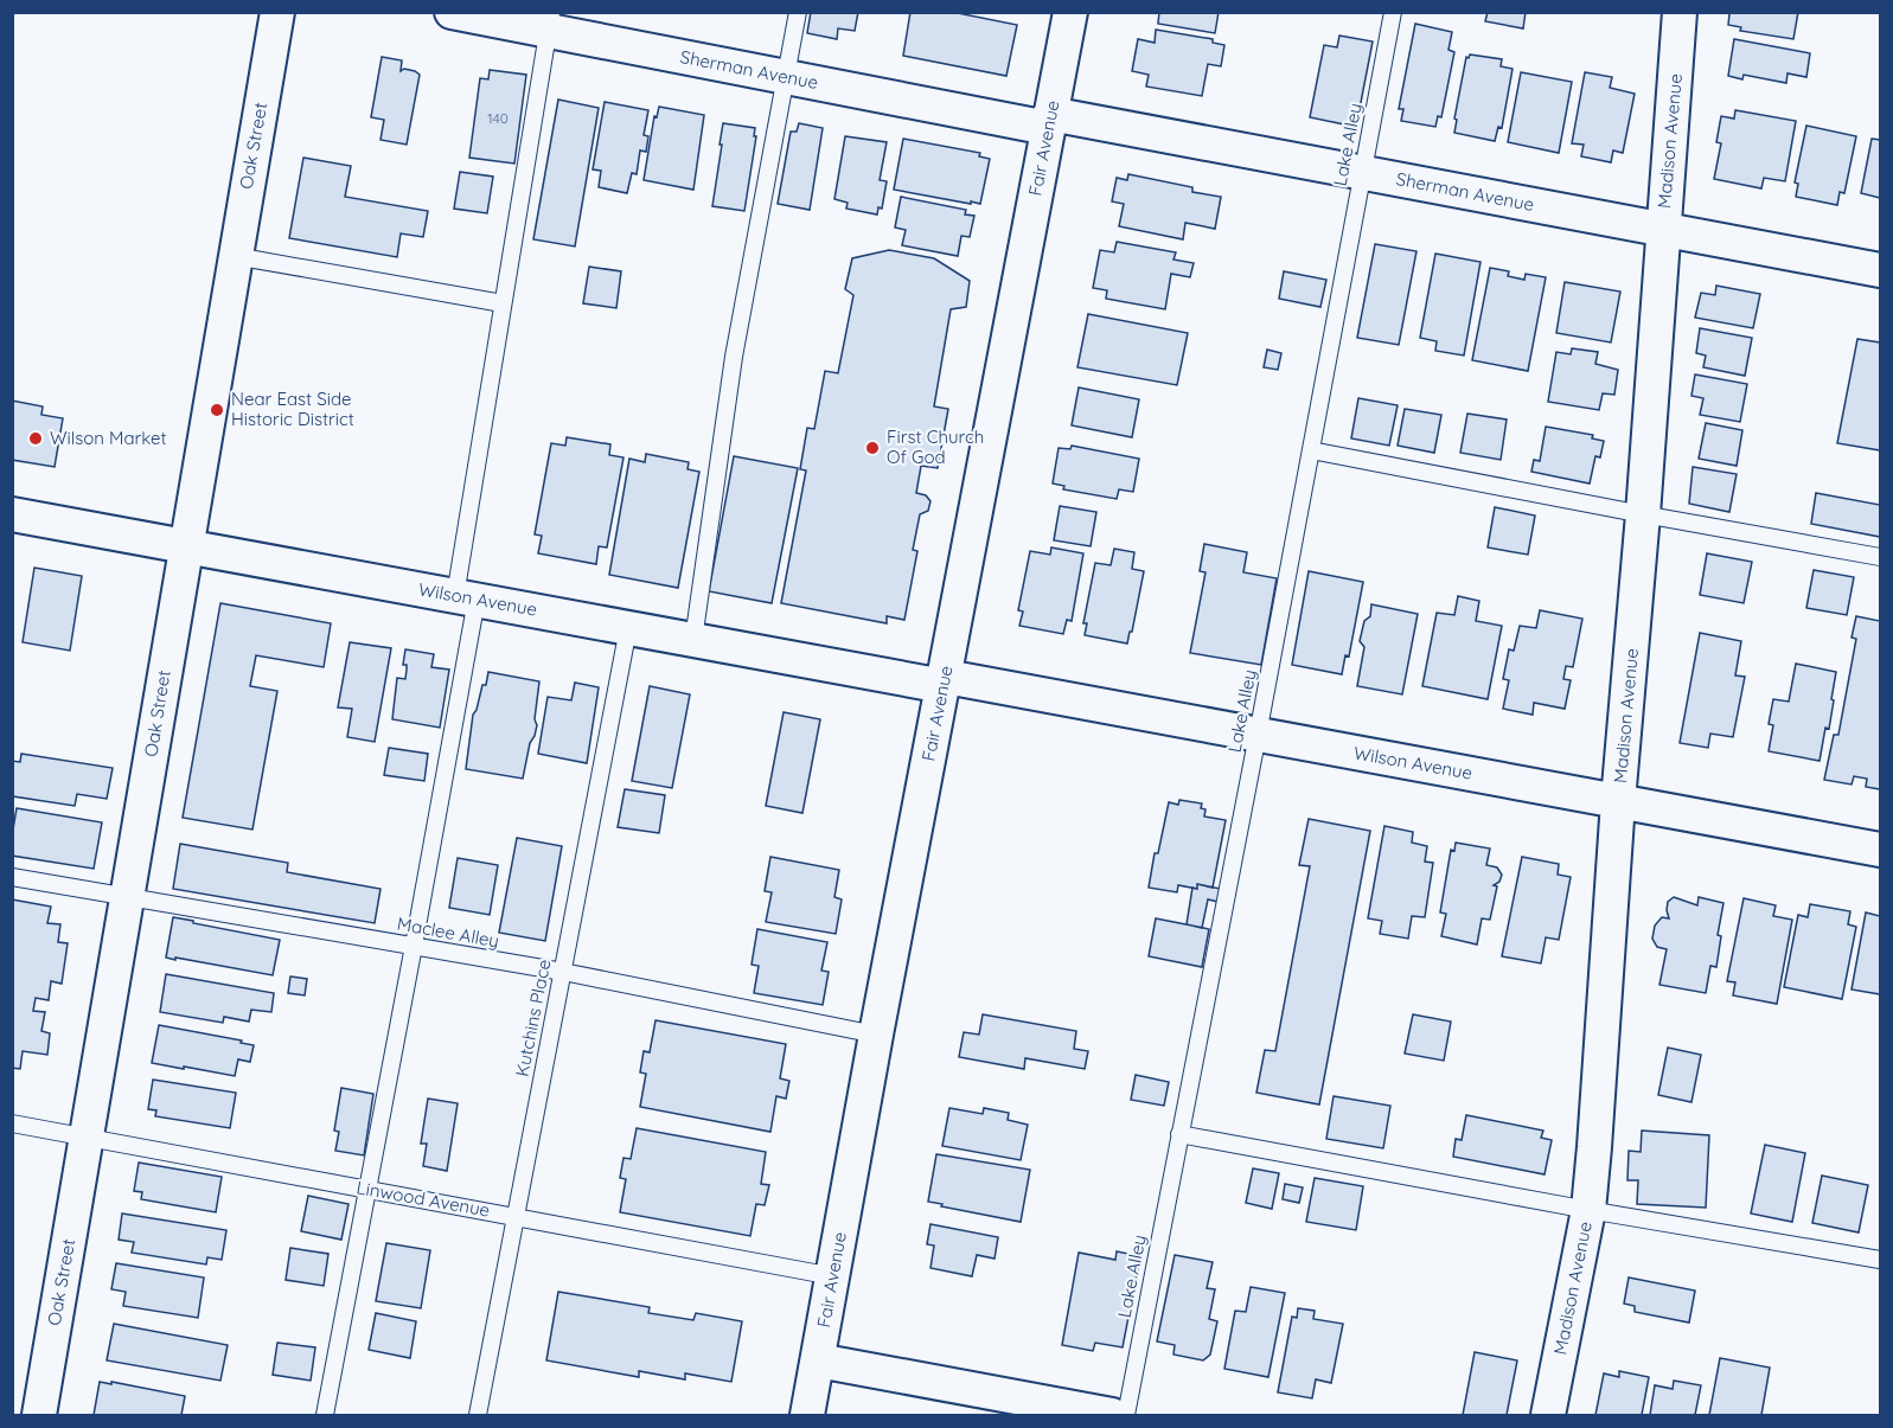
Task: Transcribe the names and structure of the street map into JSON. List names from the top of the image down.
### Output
{
  "streets": {
    "street": [
      "Sherman Avenue",
      "Madison Avenue",
      "Oak Street",
      "Fair Avenue",
      "Wilson Avenue"
    ],
    "lane": [
      "Lake Alley",
      "Maclee Alley",
      "Kutchins Place",
      "Linwood Avenue"
    ]
  },
  "crossings": [
    ["Sherman Avenue", "Madison Avenue"],
    ["Sherman Avenue", "Lake Alley"],
    ["Sherman Avenue", "Fair Avenue"],
    ["Madison Avenue", "Wilson Avenue"],
    ["Lake Alley", "Wilson Avenue"],
    ["Oak Street", "Wilson Avenue"],
    ["Oak Street", "Maclee Alley"],
    ["Oak Street", "Linwood Avenue"],
    ["Fair Avenue", "Wilson Avenue"],
    ["Fair Avenue", "Maclee Alley"],
    ["Fair Avenue", "Linwood Avenue"],
    ["Wilson Avenue", "Kutchins Place"],
    ["Maclee Alley", "Kutchins Place"],
    ["Kutchins Place", "Linwood Avenue"]
  ],
  "places": ["Near East Side Historic District", "Wilson Market", "First Church Of God"],
  "house_numbers": ["140"]
}
